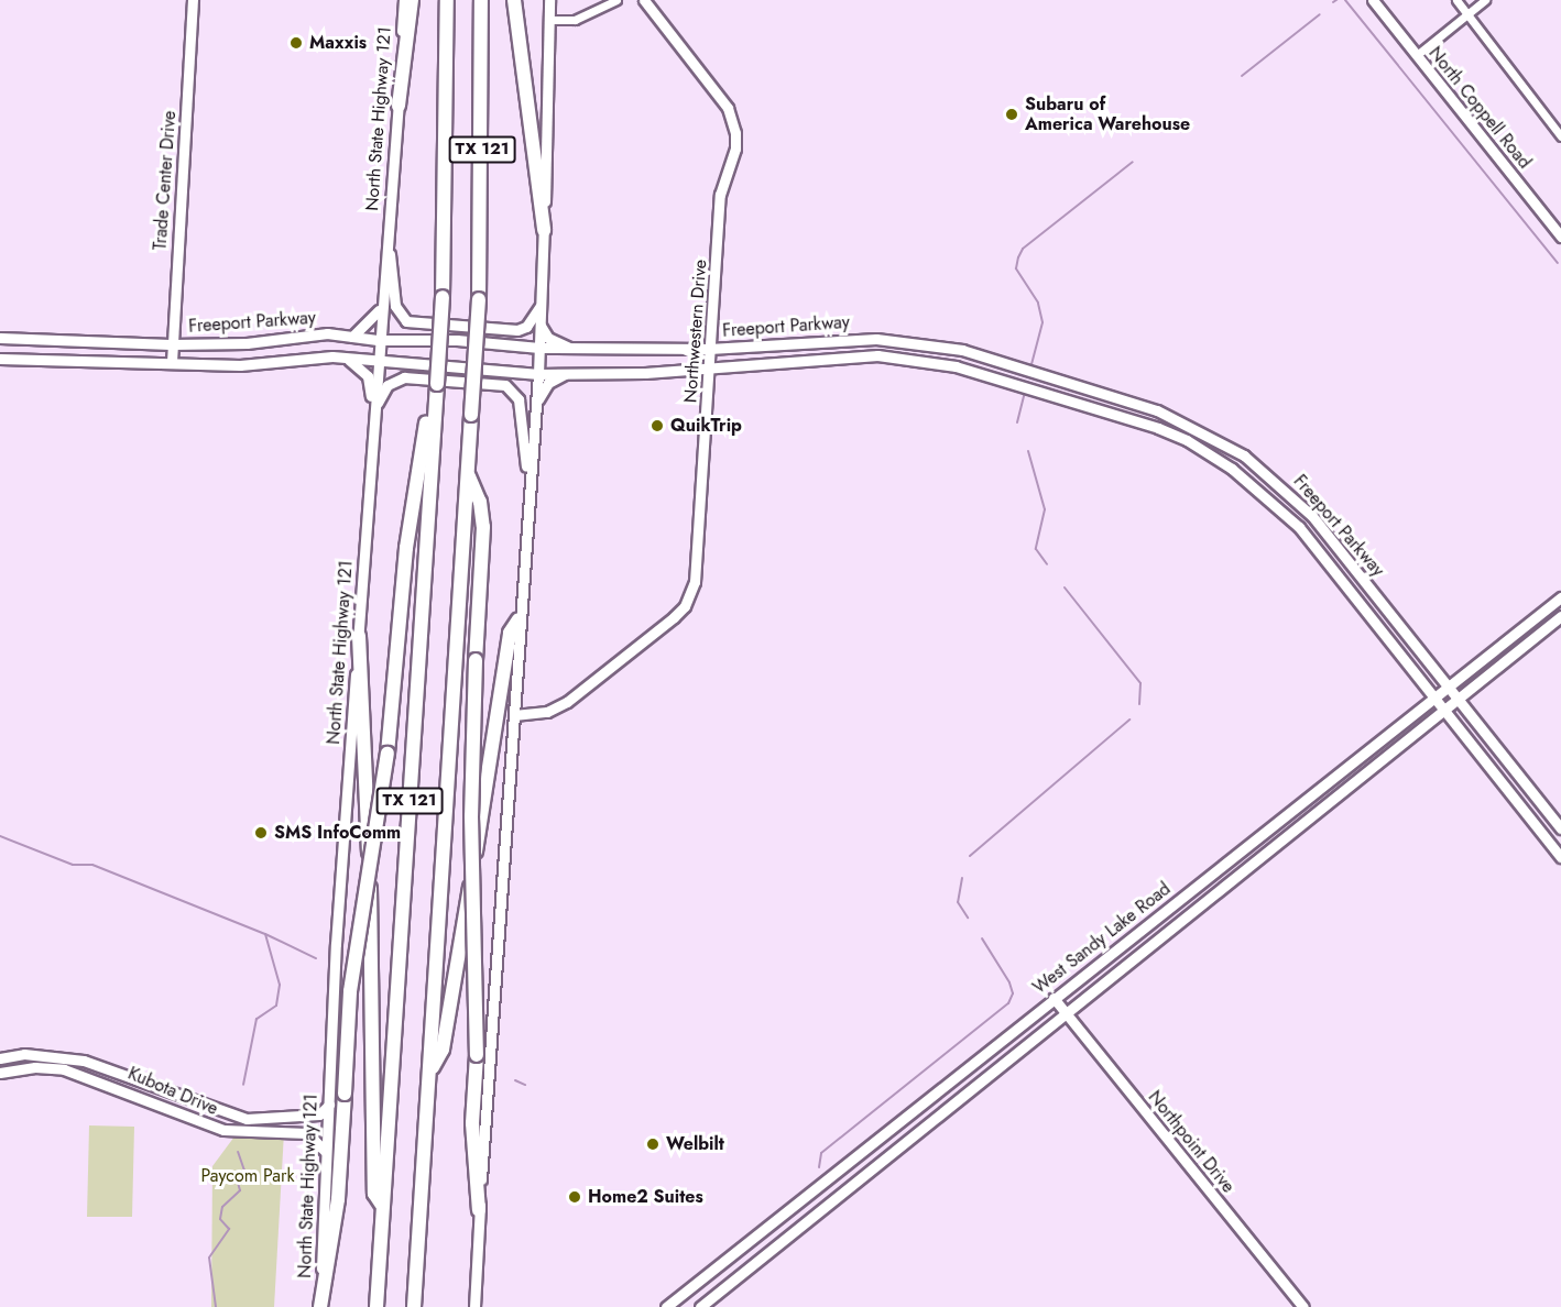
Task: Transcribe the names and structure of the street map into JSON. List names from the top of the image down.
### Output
{
  "streets": {
    "highway": ["TX 121"],
    "main road": [
      "North Coppell Road",
      "North State Highway 121",
      "Trade Center Drive",
      "Freeport Parkway",
      "Northwestern Drive",
      "West Sandy Lake Road",
      "Kubota Drive",
      "Northpoint Drive"
    ]
  },
  "crossings": [
    ["North State Highway 121", "Freeport Parkway"],
    ["North State Highway 121", "Kubota Drive"],
    ["Trade Center Drive", "Freeport Parkway"],
    ["Freeport Parkway", "Northwestern Drive"],
    ["Freeport Parkway", "West Sandy Lake Road"],
    ["West Sandy Lake Road", "Northpoint Drive"]
  ],
  "parks": ["Paycom Park"],
  "places": [
    "Maxxis",
    "Subaru of America Warehouse",
    "QuikTrip",
    "SMS InfoComm",
    "Welbilt",
    "Home2 Suites"
  ]
}
